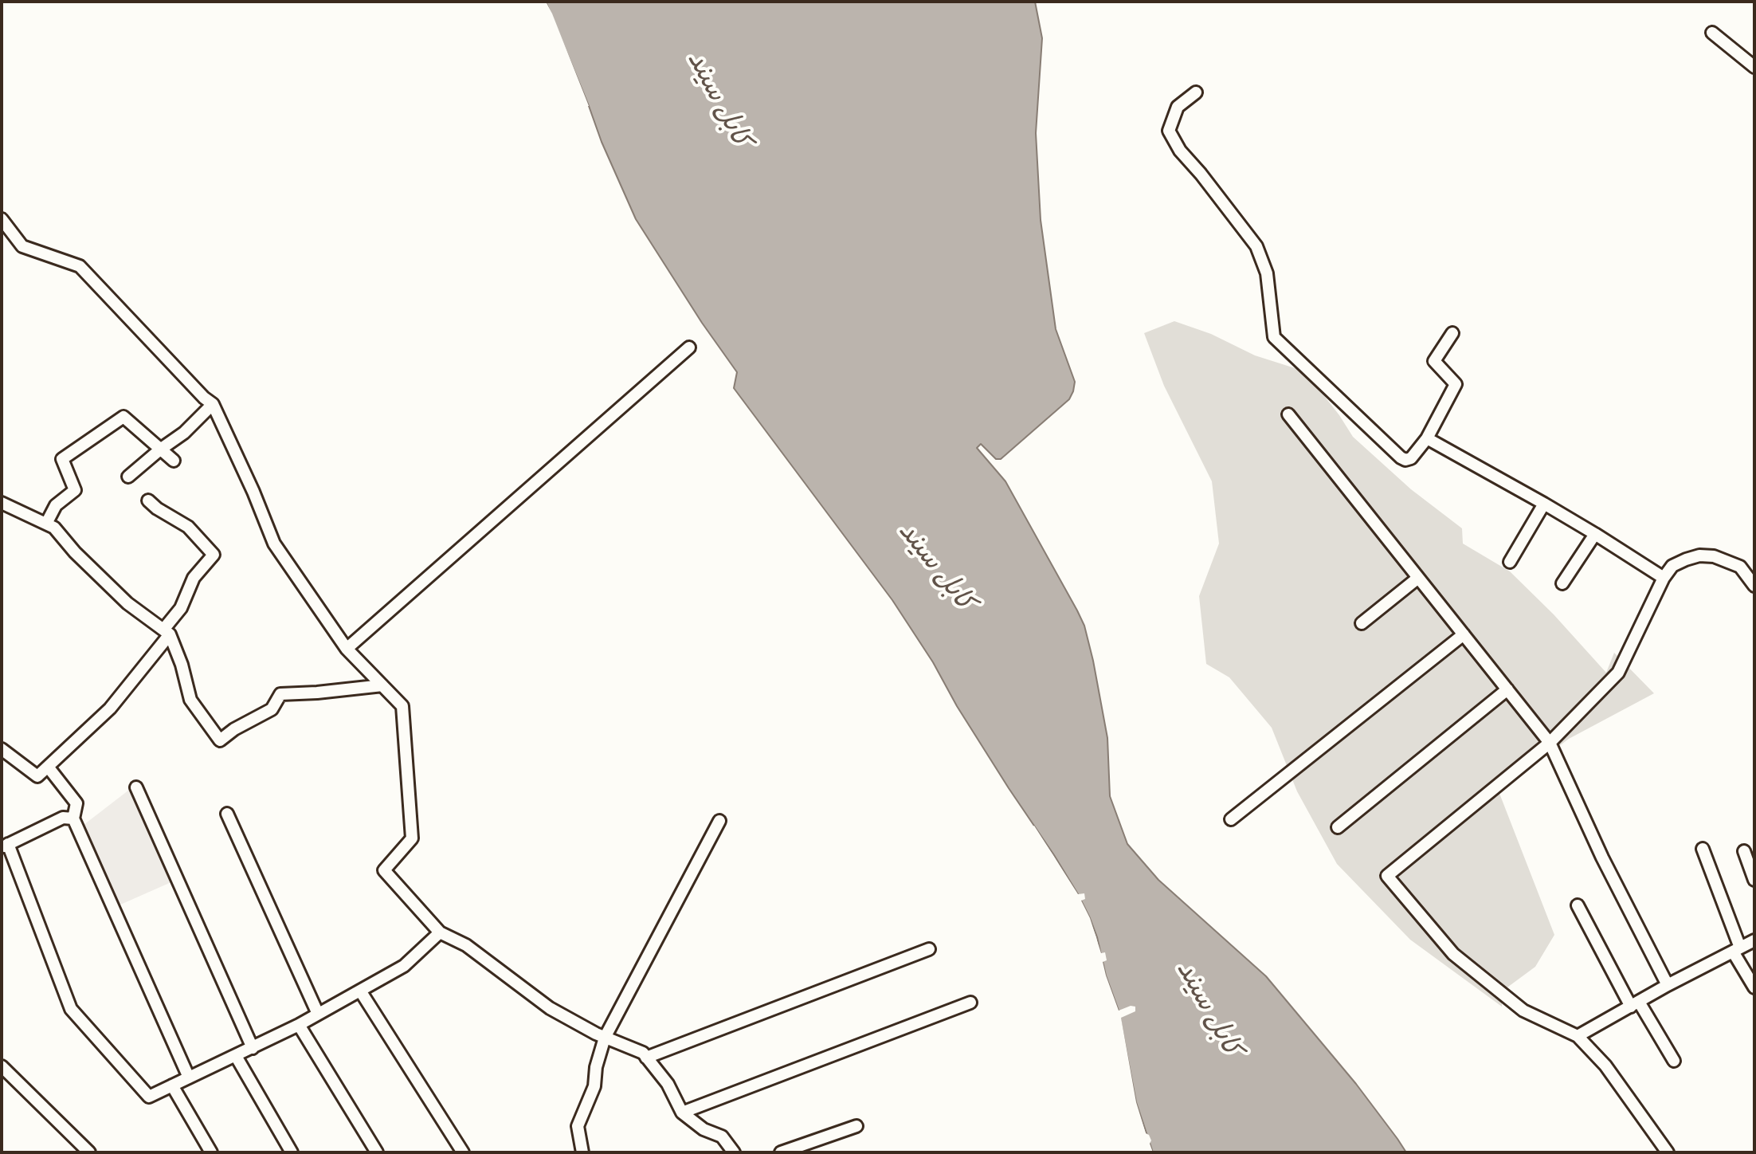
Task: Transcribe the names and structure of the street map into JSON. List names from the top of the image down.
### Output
{
  "water": ["کابل سيند"]
}
